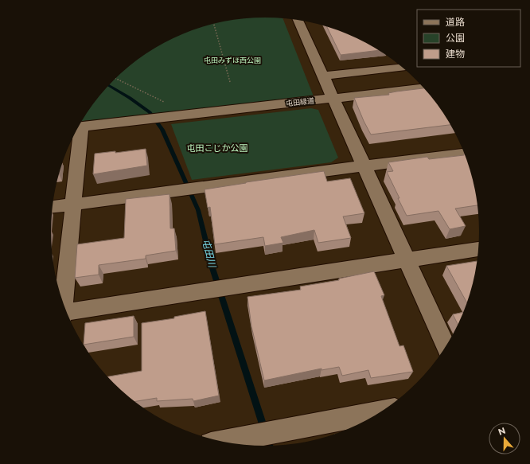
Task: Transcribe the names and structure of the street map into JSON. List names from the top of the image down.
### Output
{
  "streets": {
    "street": ["屯田緑道"]
  },
  "water": ["屯田川"],
  "parks": ["屯田みずほ西公園", "屯田こじか公園"],
  "legend": ["道路", "公園", "建物"],
  "north": "top"
}
